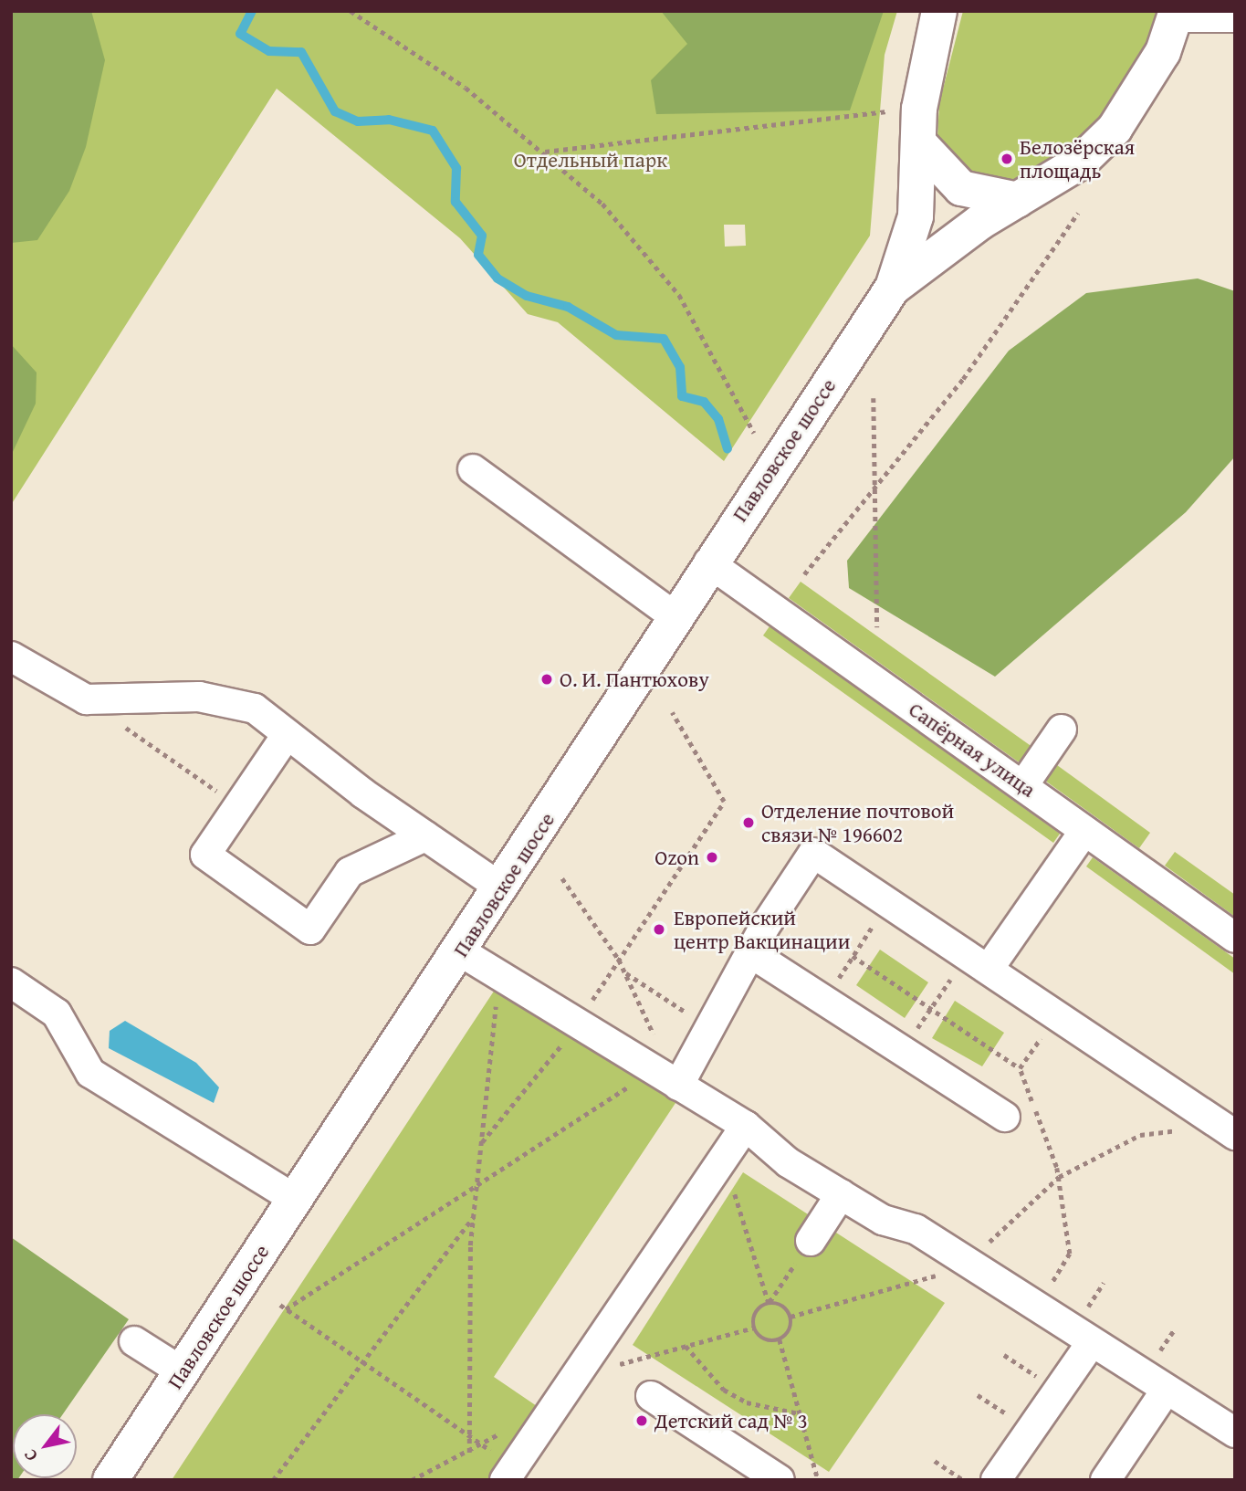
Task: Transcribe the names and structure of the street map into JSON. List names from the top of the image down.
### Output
{
  "streets": {
    "main road": ["Павловское шоссе"],
    "street": ["Сапёрная улица"]
  },
  "crossings": [
    ["Павловское шоссе", "Сапёрная улица"]
  ],
  "parks": ["Отдельный парк"],
  "places": [
    "Белозёрская площадь",
    "О. И. Пантюхову",
    "Отделение почтовой связи № 196602",
    "Ozon",
    "Европейский центр Вакцинации",
    "Детский сад № 3"
  ],
  "north": "bottom left"
}
